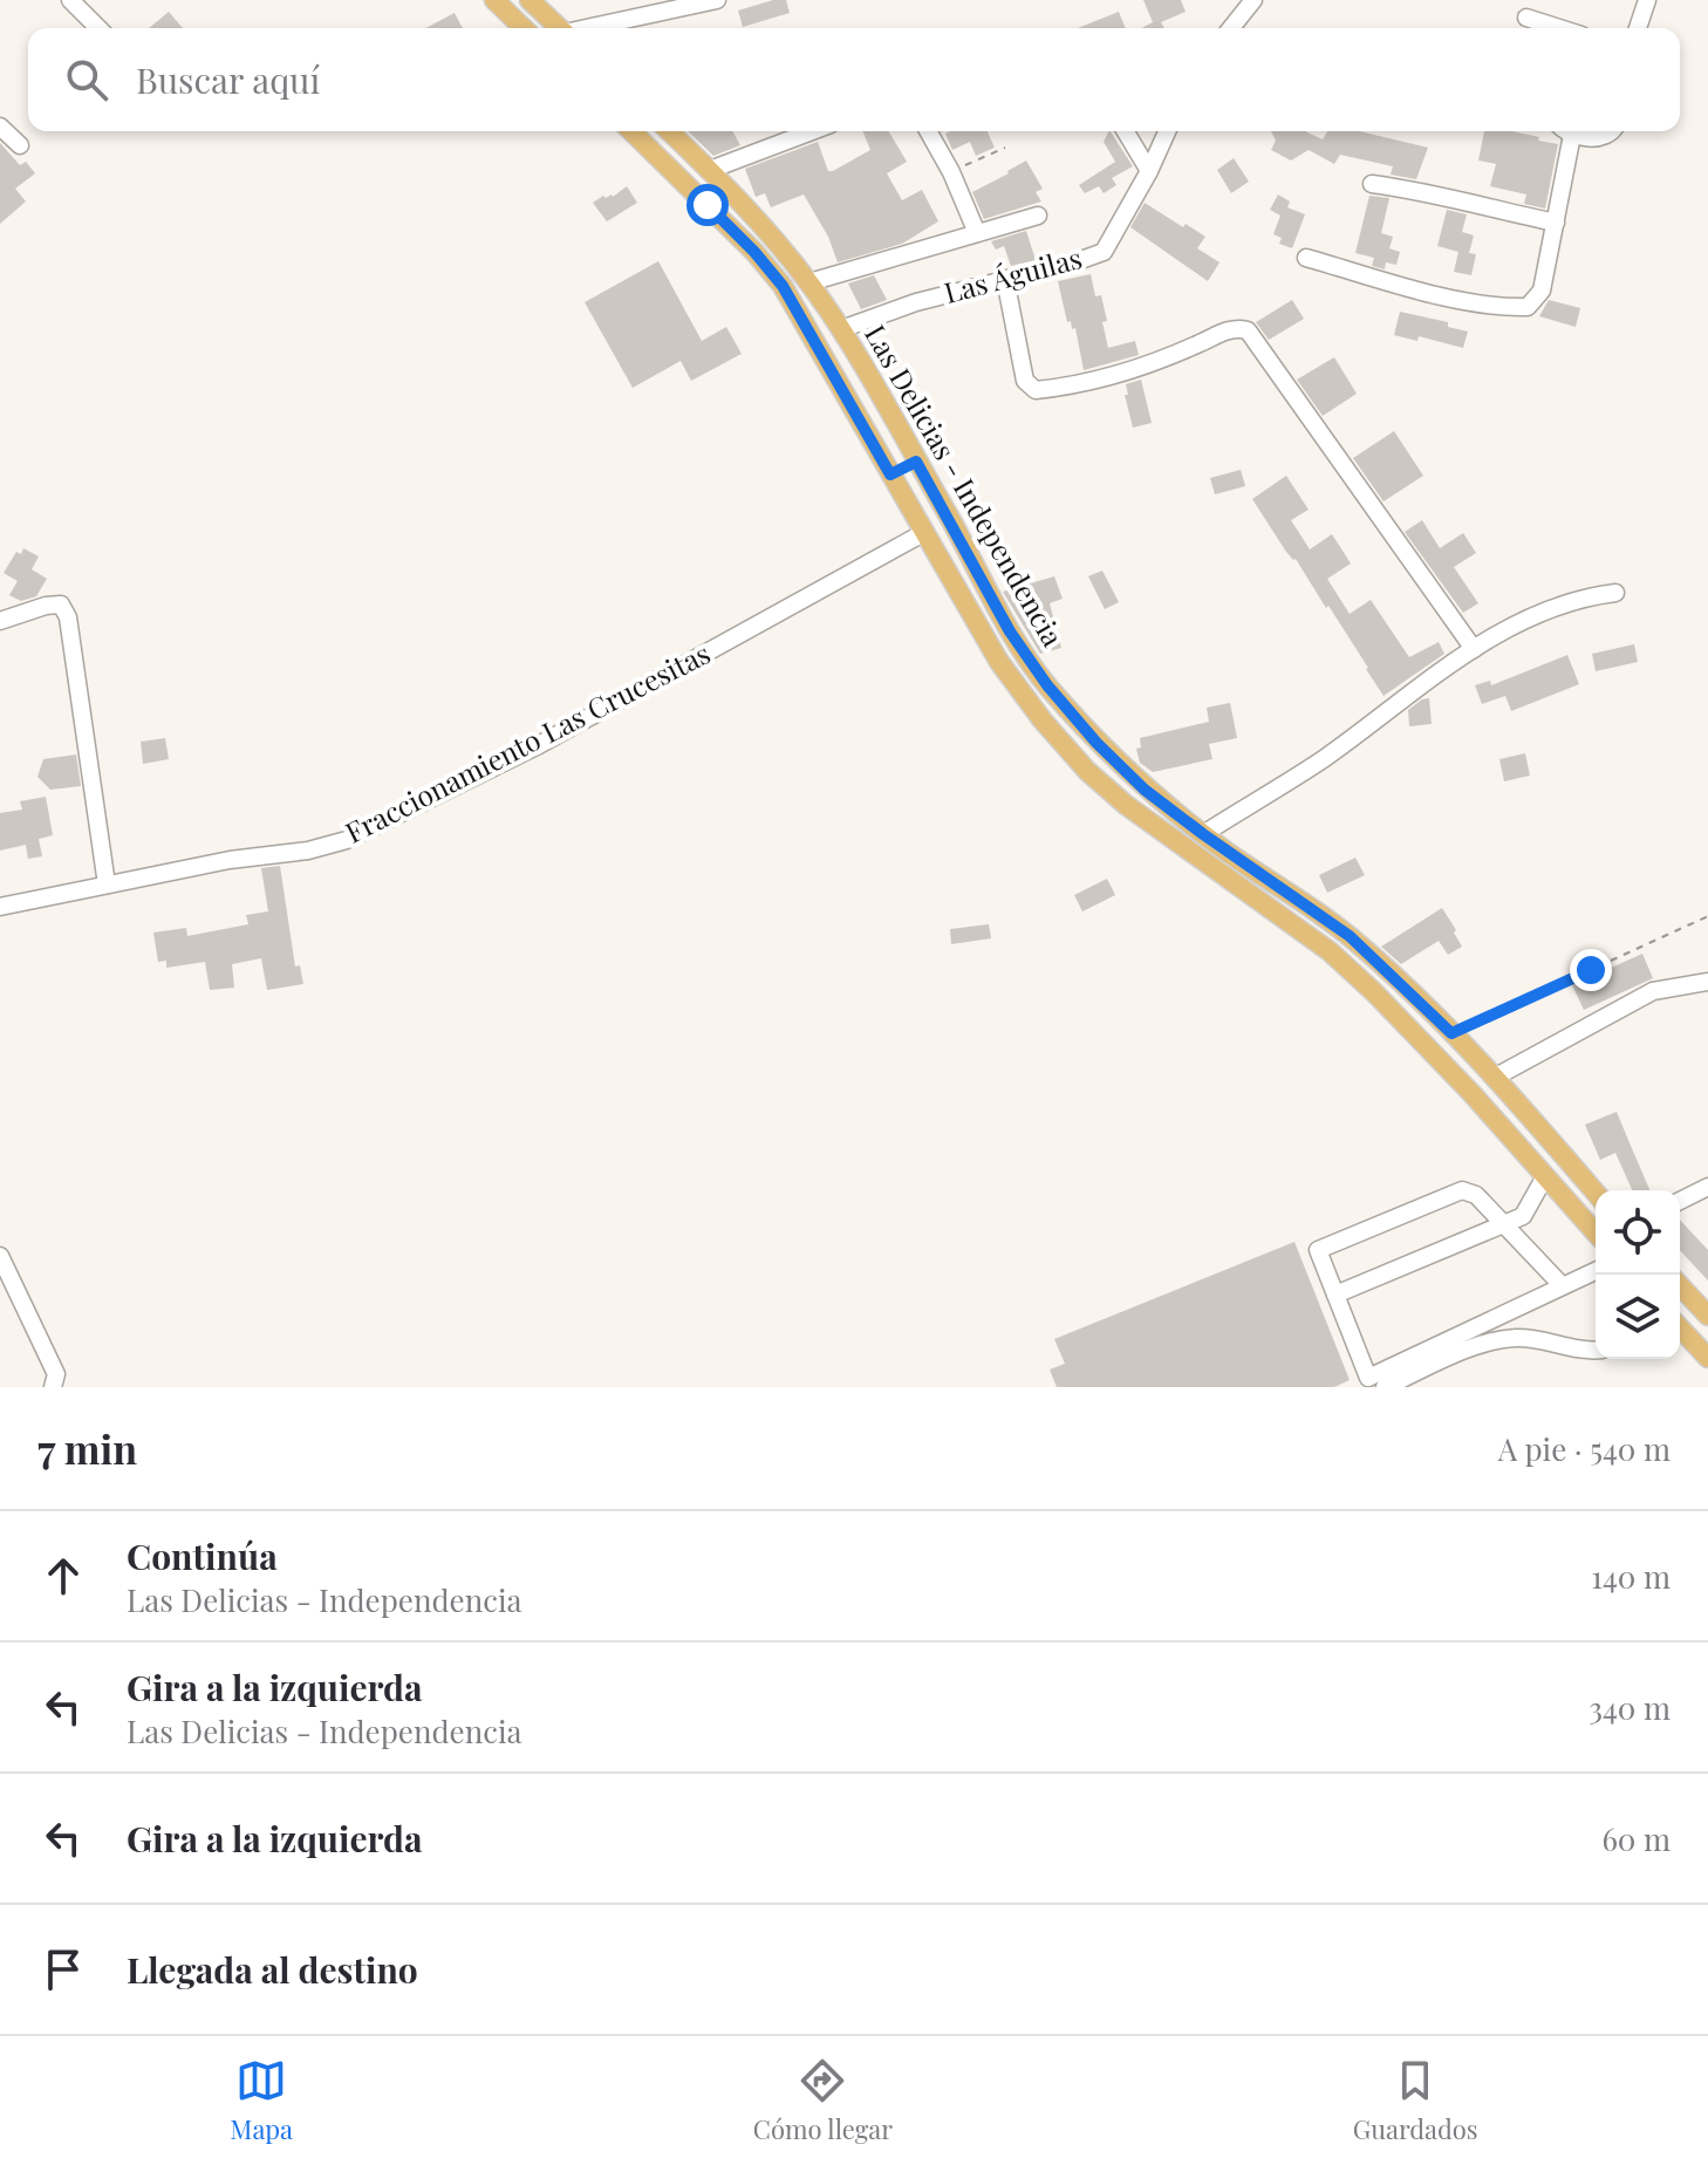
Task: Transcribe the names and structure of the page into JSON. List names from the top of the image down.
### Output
{
  "streets": {
    "main road": ["Las Delicias - Independencia"],
    "street": ["Las Águilas", "Fraccionamiento Las Crucesitas"]
  },
  "crossings": [
    ["Las Águilas", "Las Delicias - Independencia"],
    ["Las Delicias - Independencia", "Fraccionamiento Las Crucesitas"]
  ],
  "page": {
    "search": "Buscar aquí",
    "heading": ["7 min", "A pie · 540 m"],
    "list": [
      ["Continúa", "Las Delicias - Independencia", "140 m"],
      ["Gira a la izquierda", "Las Delicias - Independencia", "340 m"],
      ["Gira a la izquierda", "60 m"],
      "Llegada al destino"
    ],
    "nav": ["Mapa", "Cómo llegar", "Guardados"]
  }
}
